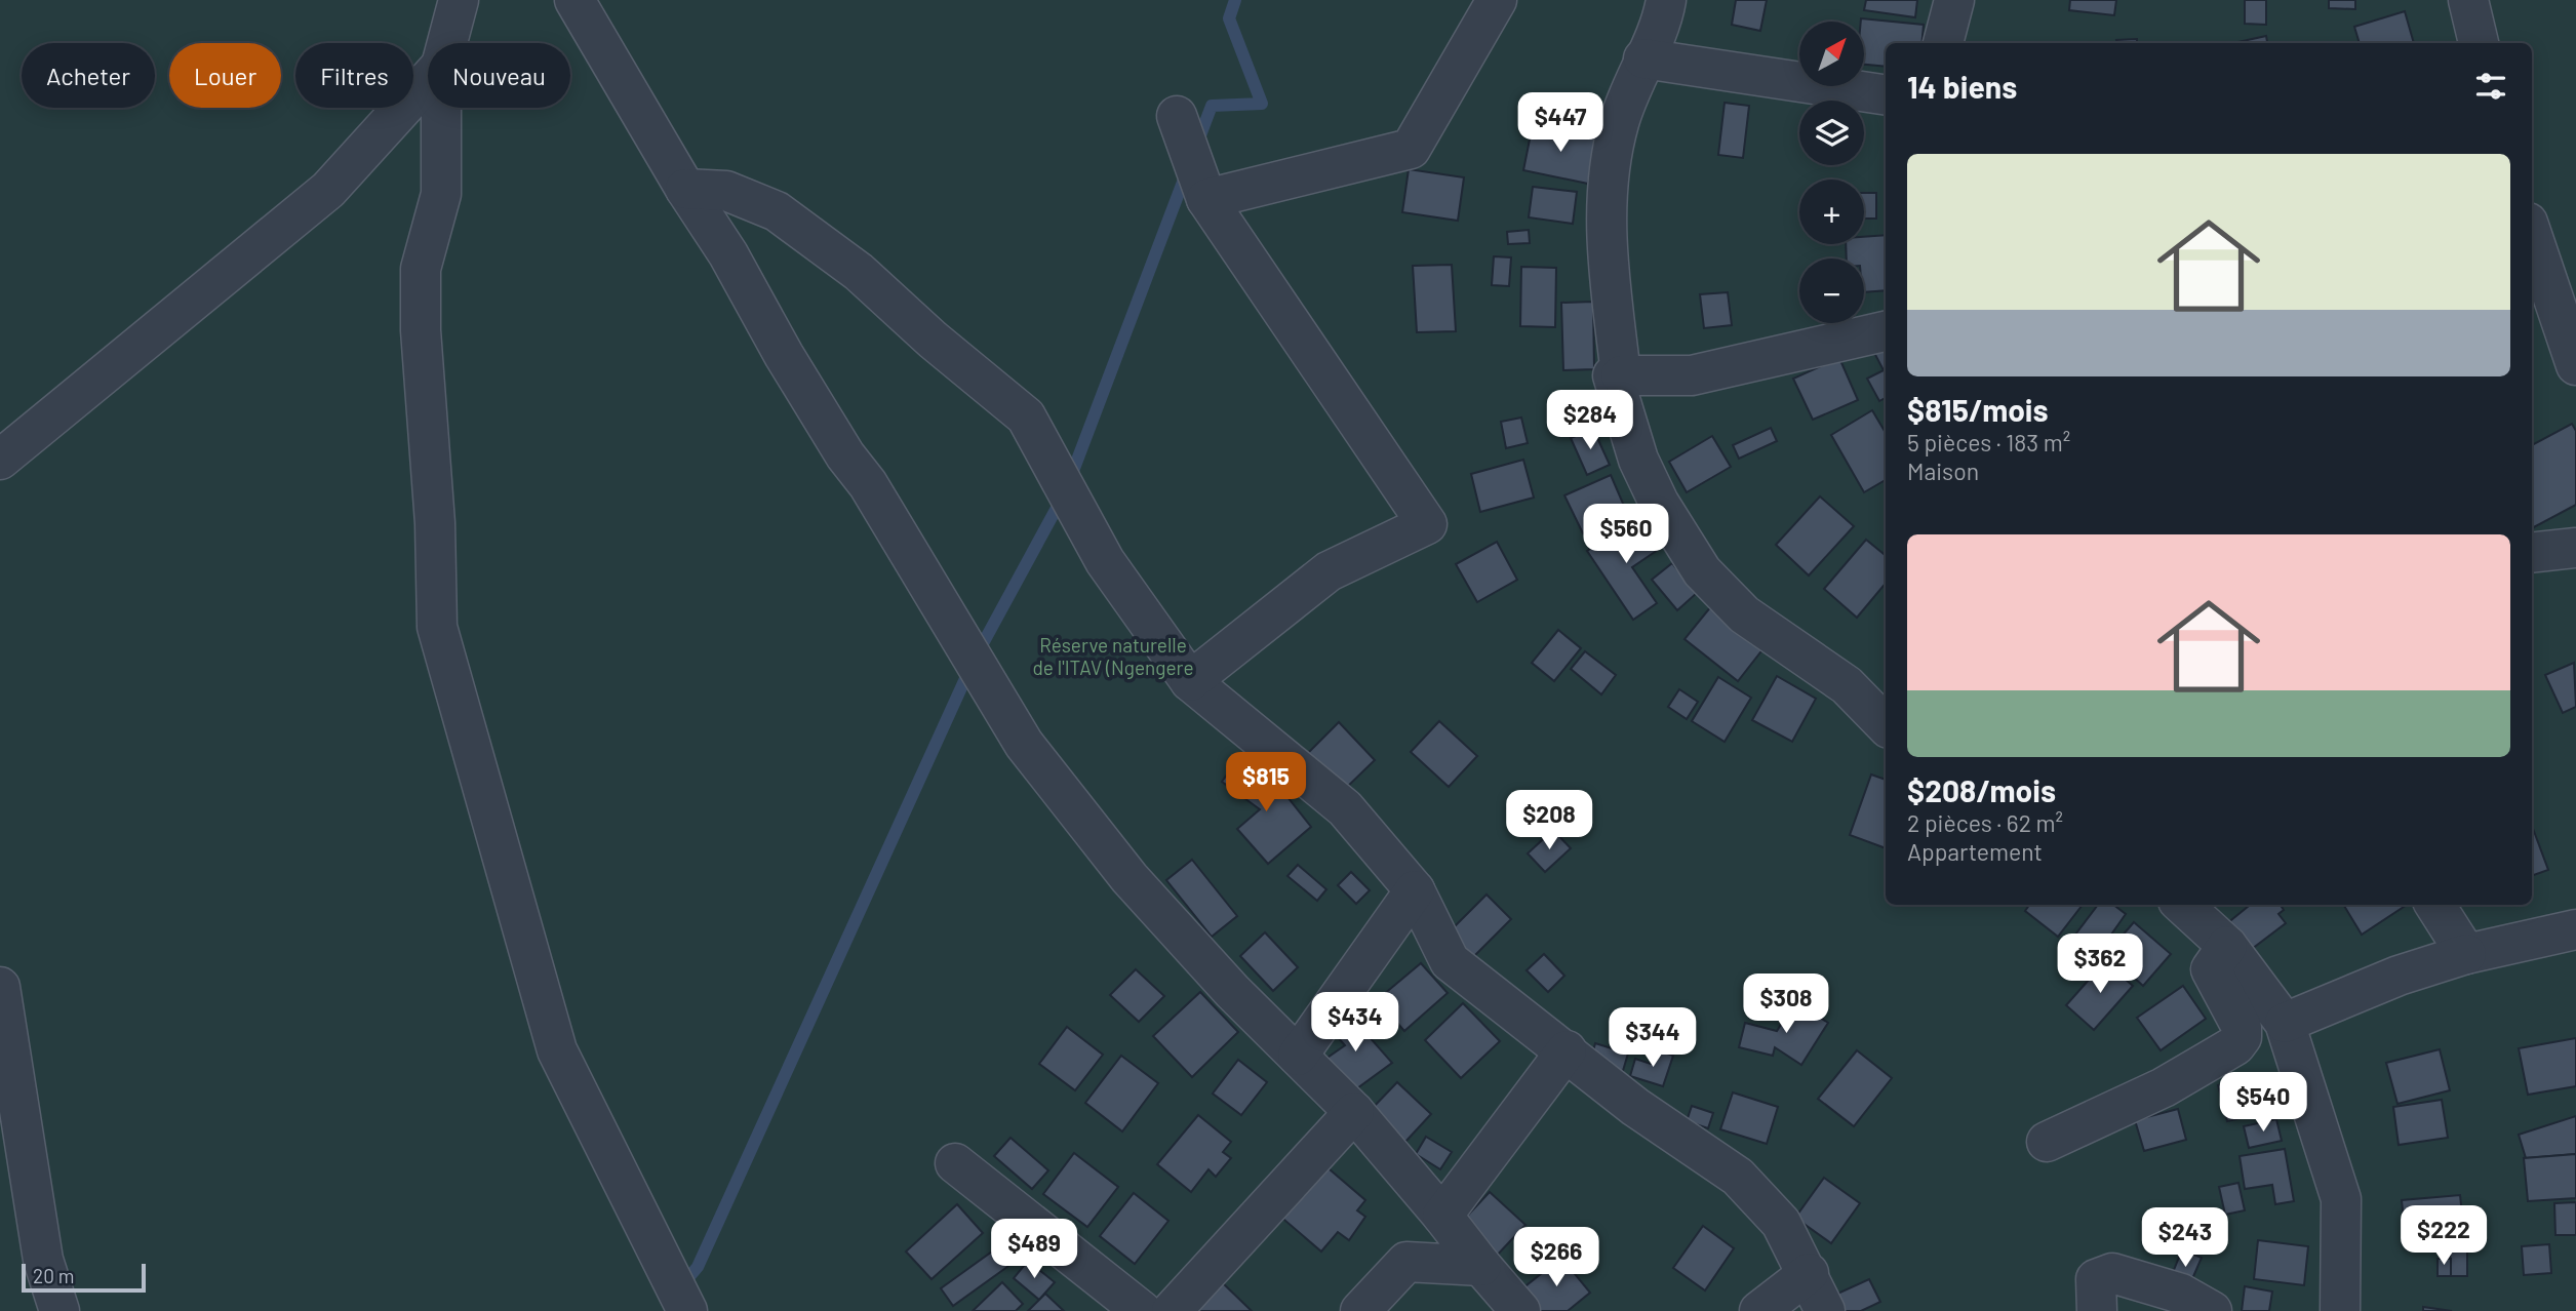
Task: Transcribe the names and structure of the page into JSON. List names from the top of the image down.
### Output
{
  "parks": ["Réserve naturelle de l'ITAV (Ngengere"],
  "scale_bar": "20 m",
  "north": "top right",
  "page": {
    "map_buttons": ["+", "−"],
    "chip": [
      "Acheter",
      "Louer",
      "Filtres",
      "Nouveau"
    ],
    "heading": "14 biens",
    "price": [
      "$447",
      "$284",
      "$560",
      "$815",
      "$208",
      "$362",
      "$308",
      "$434",
      "$344",
      "$540",
      "$222",
      "$243",
      "$489",
      "$266"
    ],
    "list": [
      {
        "name": "$815/mois",
        "note": "5 pièces · 183 m² · Maison"
      },
      {
        "name": "$208/mois",
        "note": "2 pièces · 62 m² · Appartement"
      }
    ],
    "scale": "20 m"
  }
}
